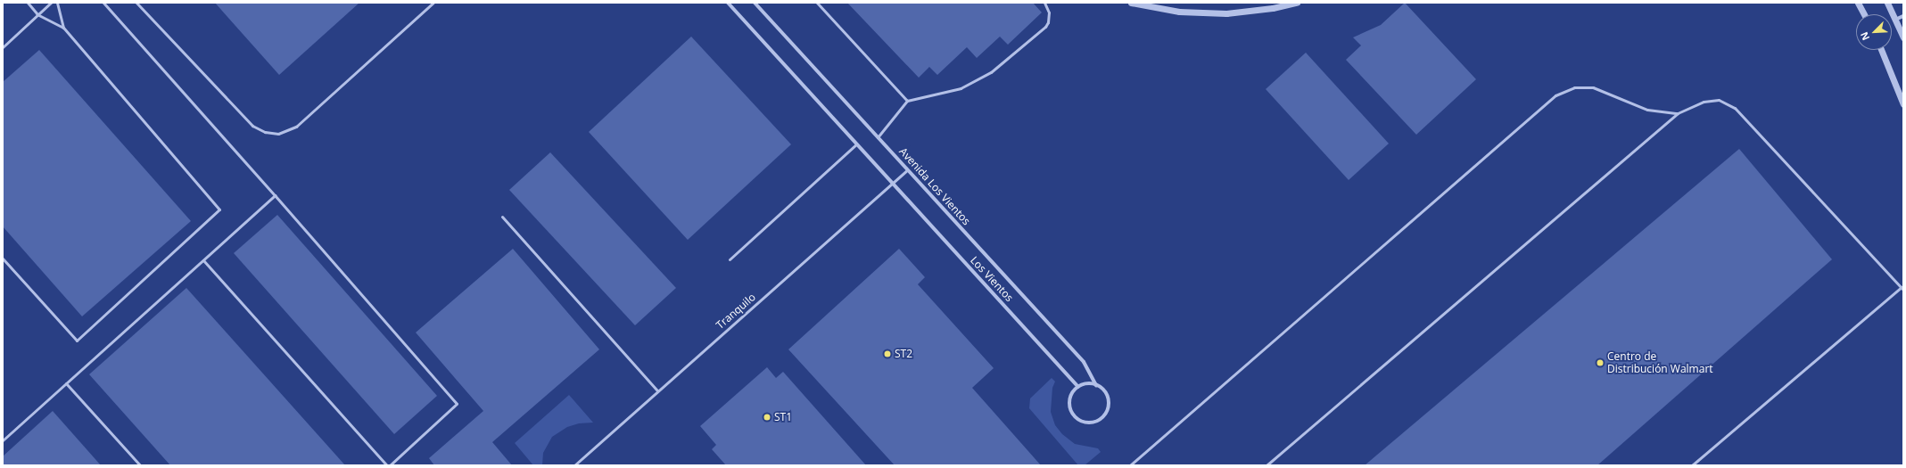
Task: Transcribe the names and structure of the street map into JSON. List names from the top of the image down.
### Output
{
  "streets": {
    "street": ["Avenida Los Vientos", "Los Vientos"],
    "lane": ["Tranquilo"]
  },
  "crossings": [
    ["Avenida Los Vientos", "Los Vientos"],
    ["Avenida Los Vientos", "Tranquilo"],
    ["Los Vientos", "Tranquilo"]
  ],
  "places": ["ST2", "Centro de Distribución Walmart", "ST1"],
  "north": "bottom left"
}
